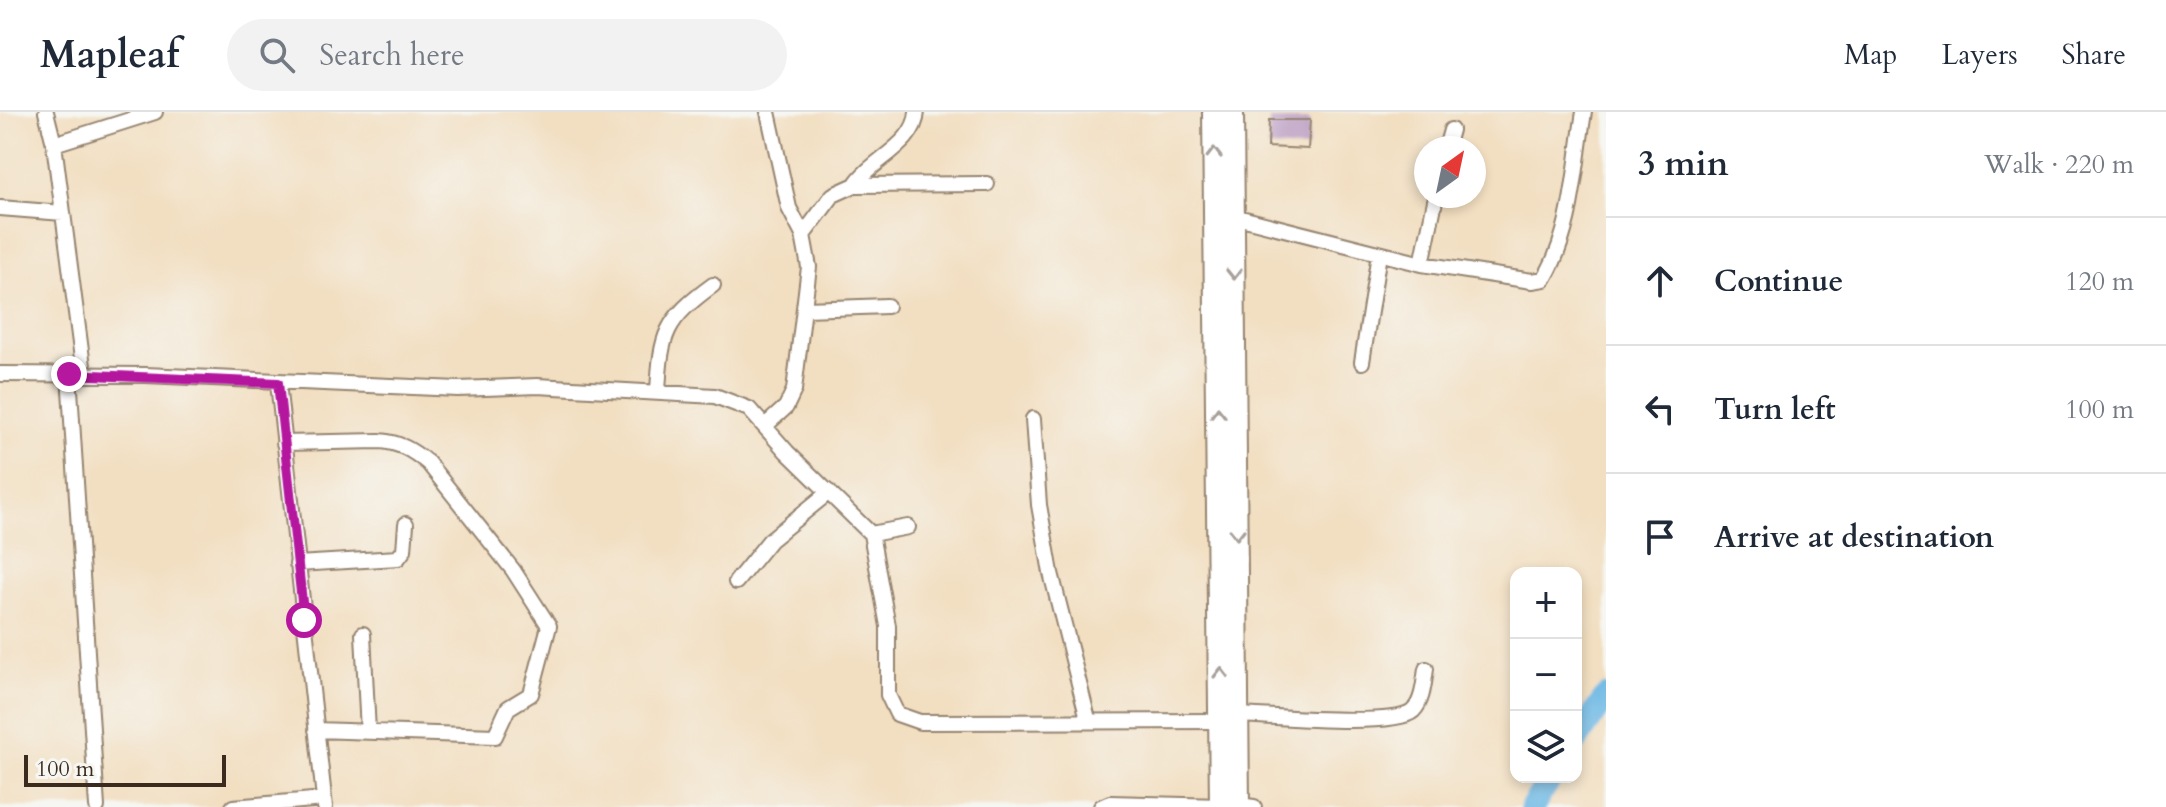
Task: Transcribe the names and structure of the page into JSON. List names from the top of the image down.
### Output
{
  "scale_bar": "100 m",
  "north": "top right",
  "page": {
    "header": "Mapleaf",
    "search": "Search here",
    "nav": ["Map", "Layers", "Share"],
    "heading": ["3 min", "Walk · 220 m"],
    "list": [
      ["Continue", "120 m"],
      ["Turn left", "100 m"],
      "Arrive at destination"
    ],
    "map_buttons": ["+", "−"],
    "scale": "100 m"
  }
}
